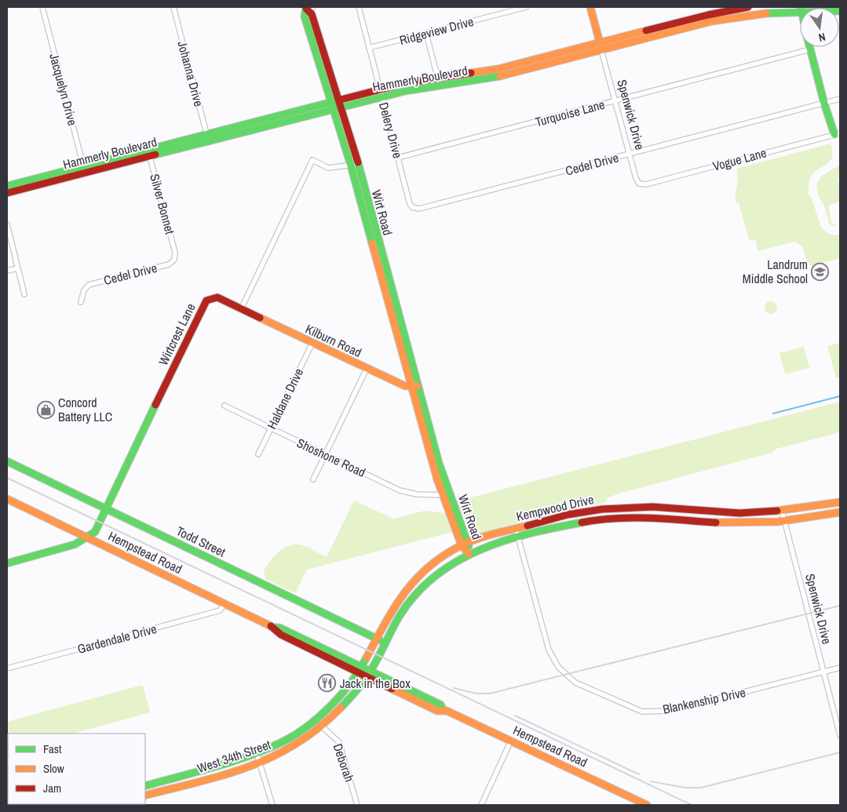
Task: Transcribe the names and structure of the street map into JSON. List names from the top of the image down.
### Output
{
  "streets": {
    "main road": [
      "Hammerly Boulevard",
      "Wirt Road",
      "Wirtcrest Lane",
      "Kilburn Road",
      "Kempwood Drive",
      "Todd Street",
      "Hempstead Road",
      "West 34th Street"
    ],
    "street": [
      "Ridgeview Drive",
      "Johanna Drive",
      "Jacquelyn Drive",
      "Turquoise Lane",
      "Spenwick Drive",
      "Delery Drive",
      "Vogue Lane",
      "Cedel Drive",
      "Silver Bonnet",
      "Haldane Drive",
      "Shoshone Road",
      "Gardendale Drive",
      "Blankenship Drive",
      "Deborah"
    ]
  },
  "crossings": [
    ["Ridgeview Drive", "Delery Drive"],
    ["Johanna Drive", "Hammerly Boulevard"],
    ["Hammerly Boulevard", "Jacquelyn Drive"],
    ["Hammerly Boulevard", "Spenwick Drive"],
    ["Hammerly Boulevard", "Delery Drive"],
    ["Hammerly Boulevard", "Silver Bonnet"],
    ["Hammerly Boulevard", "Wirt Road"],
    ["Turquoise Lane", "Spenwick Drive"],
    ["Turquoise Lane", "Delery Drive"],
    ["Spenwick Drive", "Vogue Lane"],
    ["Spenwick Drive", "Cedel Drive"],
    ["Spenwick Drive", "Kempwood Drive"],
    ["Spenwick Drive", "Blankenship Drive"],
    ["Delery Drive", "Cedel Drive"],
    ["Cedel Drive", "Silver Bonnet"],
    ["Wirt Road", "Kilburn Road"],
    ["Wirt Road", "Shoshone Road"],
    ["Wirt Road", "Kempwood Drive"],
    ["Wirtcrest Lane", "Kilburn Road"],
    ["Wirtcrest Lane", "Todd Street"],
    ["Wirtcrest Lane", "Hempstead Road"],
    ["Kilburn Road", "Haldane Drive"],
    ["Haldane Drive", "Shoshone Road"],
    ["Kempwood Drive", "Todd Street"],
    ["Kempwood Drive", "Hempstead Road"],
    ["Kempwood Drive", "Blankenship Drive"],
    ["Kempwood Drive", "West 34th Street"],
    ["Hempstead Road", "Gardendale Drive"],
    ["Hempstead Road", "West 34th Street"],
    ["West 34th Street", "Deborah"]
  ],
  "places": {
    "school or university": ["Landrum Middle School"],
    "shop": ["Concord Battery LLC"],
    "restaurant": ["Jack in the Box"]
  },
  "legend": ["Fast", "Slow", "Jam"],
  "north": "bottom"
}
